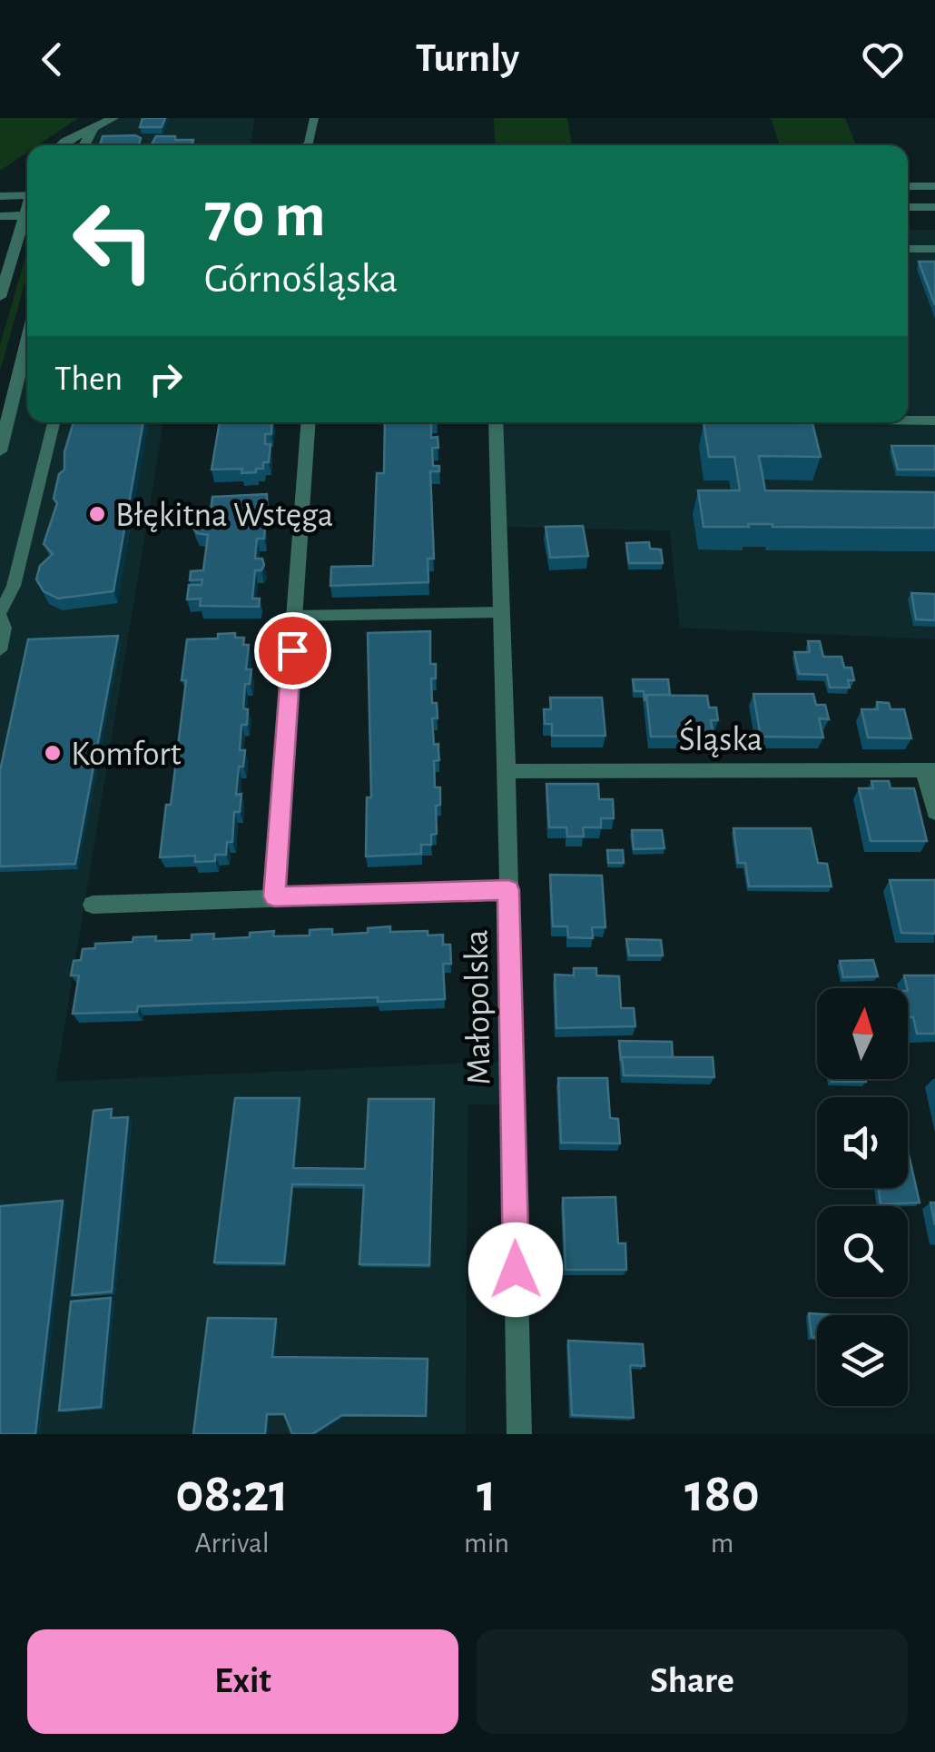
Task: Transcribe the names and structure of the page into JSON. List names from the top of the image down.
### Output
{
  "streets": {
    "street": ["Śląska", "Małopolska"]
  },
  "crossings": [
    ["Śląska", "Małopolska"]
  ],
  "places": ["Błękitna Wstęga", "Komfort"],
  "north": "top",
  "page": {
    "header": "Turnly",
    "turn": ["70 m", "Górnośląska"],
    "then": "Then",
    "eta": [
      "08:21",
      "Arrival",
      "1",
      "min",
      "180",
      "m"
    ],
    "buttons": ["Exit", "Share"]
  }
}
